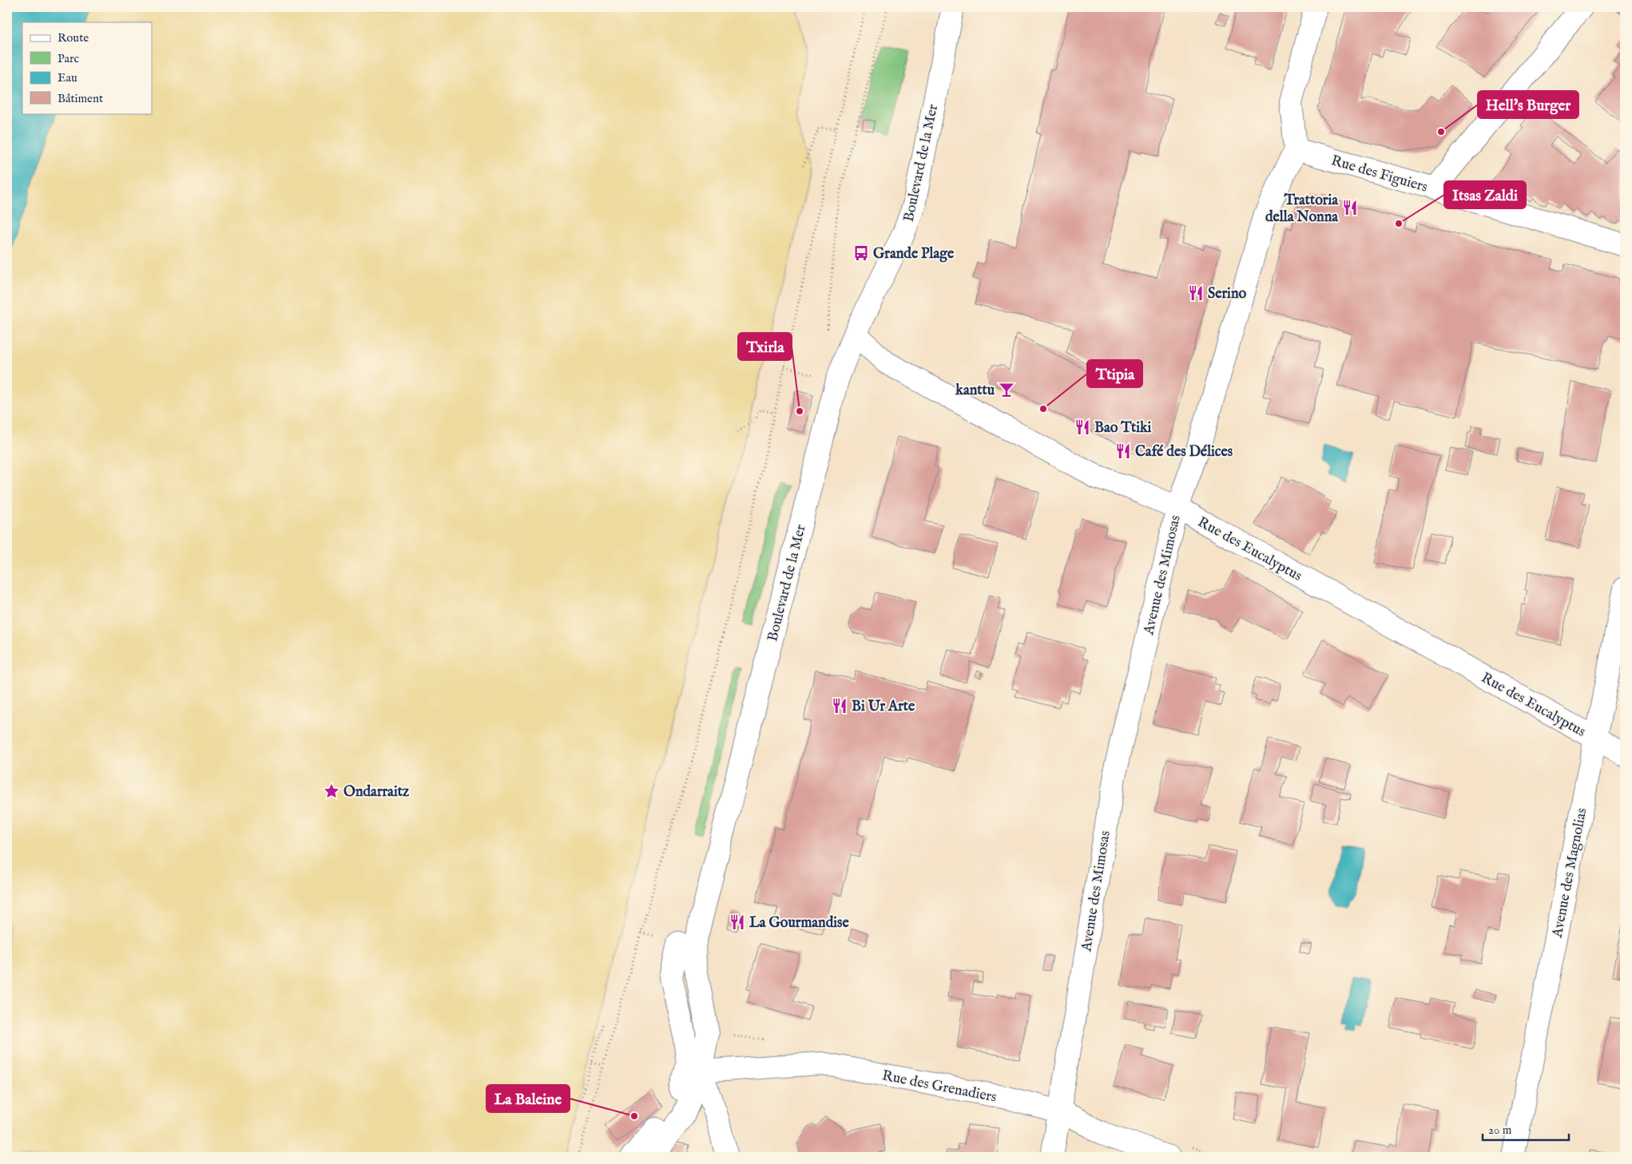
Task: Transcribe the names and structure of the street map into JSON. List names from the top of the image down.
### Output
{
  "streets": {
    "street": [
      "Boulevard de la Mer",
      "Rue des Figuiers",
      "Rue des Eucalyptus",
      "Avenue des Mimosas",
      "Avenue des Magnolias",
      "Rue des Grenadiers"
    ]
  },
  "crossings": [
    ["Boulevard de la Mer", "Rue des Eucalyptus"],
    ["Boulevard de la Mer", "Rue des Grenadiers"],
    ["Rue des Figuiers", "Avenue des Mimosas"],
    ["Rue des Eucalyptus", "Avenue des Mimosas"],
    ["Rue des Eucalyptus", "Avenue des Magnolias"],
    ["Avenue des Mimosas", "Rue des Grenadiers"]
  ],
  "places": {
    "other": [
      "Hell's Burger",
      "Itsas Zaldi",
      "Ttipia",
      "Txirla",
      "La Baleine"
    ],
    "restaurant": [
      "Trattoria della Nonna",
      "Serino",
      "Bao Ttiki",
      "Café des Délices",
      "Bi Ur Arte",
      "La Gourmandise"
    ],
    "bus stop": ["Grande Plage"],
    "bar": ["kanttu"],
    "place": ["Ondarraitz"]
  },
  "legend": [
    "Route",
    "Parc",
    "Eau",
    "Bâtiment"
  ],
  "scale_bar": "20 m"
}
